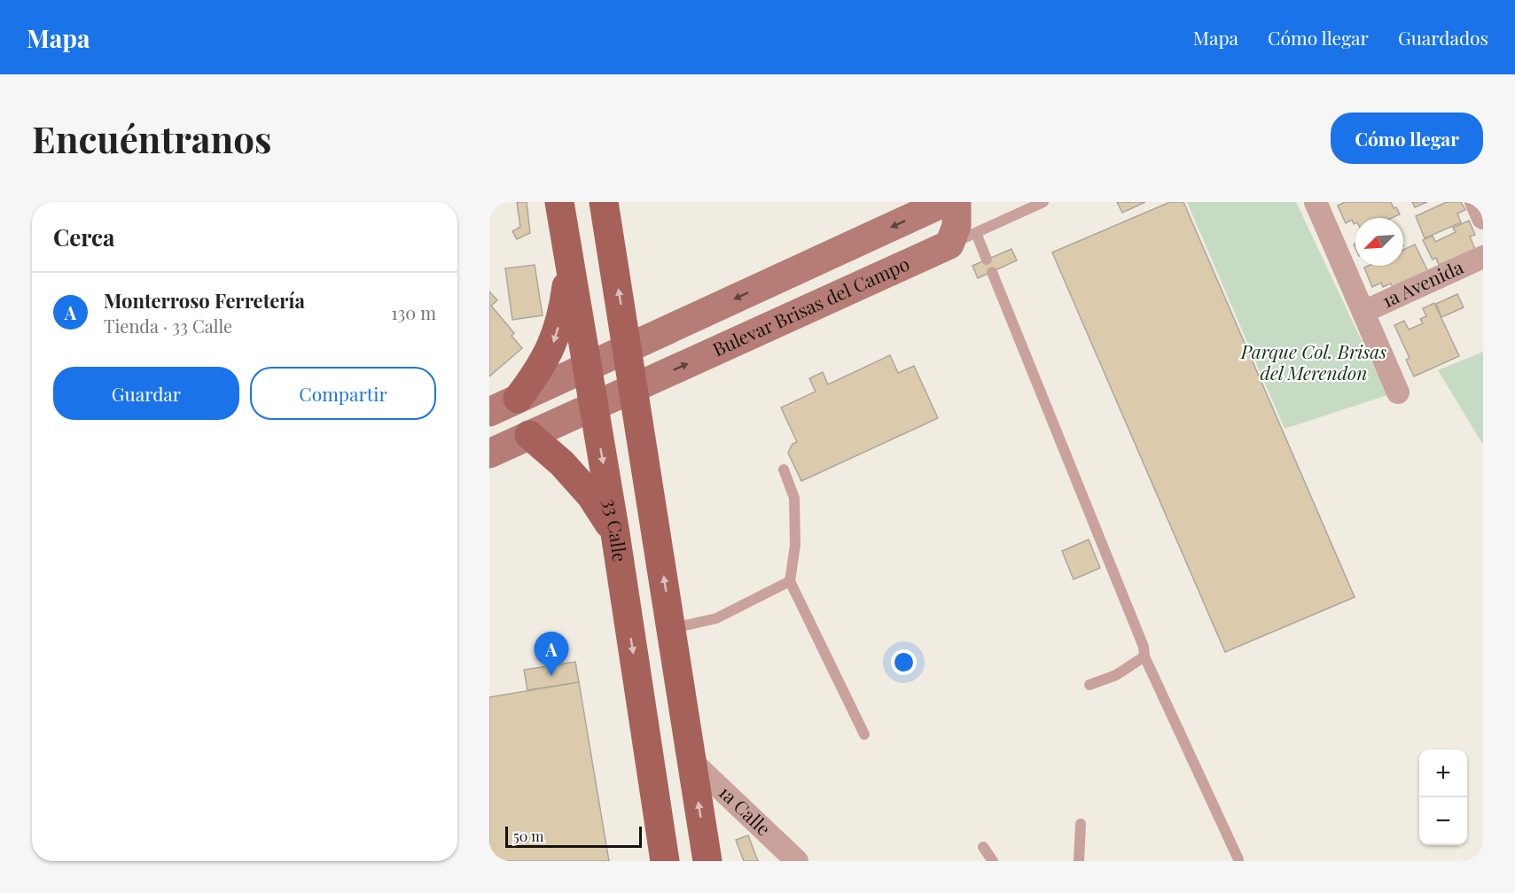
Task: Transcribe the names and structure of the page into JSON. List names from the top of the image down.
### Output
{
  "streets": {
    "main road": ["33 Calle"],
    "street": ["1a Avenida", "Bulevar Brisas del Campo", "1a Calle"]
  },
  "crossings": [
    ["Bulevar Brisas del Campo", "33 Calle"]
  ],
  "parks": ["Parque Col. Brisas del Merendon"],
  "scale_bar": "50 m",
  "north": "bottom left",
  "page": {
    "header": "Mapa",
    "nav": ["Mapa", "Cómo llegar", "Guardados"],
    "buttons": [
      "Cómo llegar",
      ["Guardar", "Compartir"]
    ],
    "title": "Encuéntranos",
    "heading": "Cerca",
    "list": [
      {
        "mark": "A",
        "name": "Monterroso Ferretería",
        "note": "Tienda · 33 Calle",
        "value": "130 m"
      }
    ],
    "pins": "A",
    "map_buttons": ["+", "−"],
    "scale": "50 m"
  }
}
